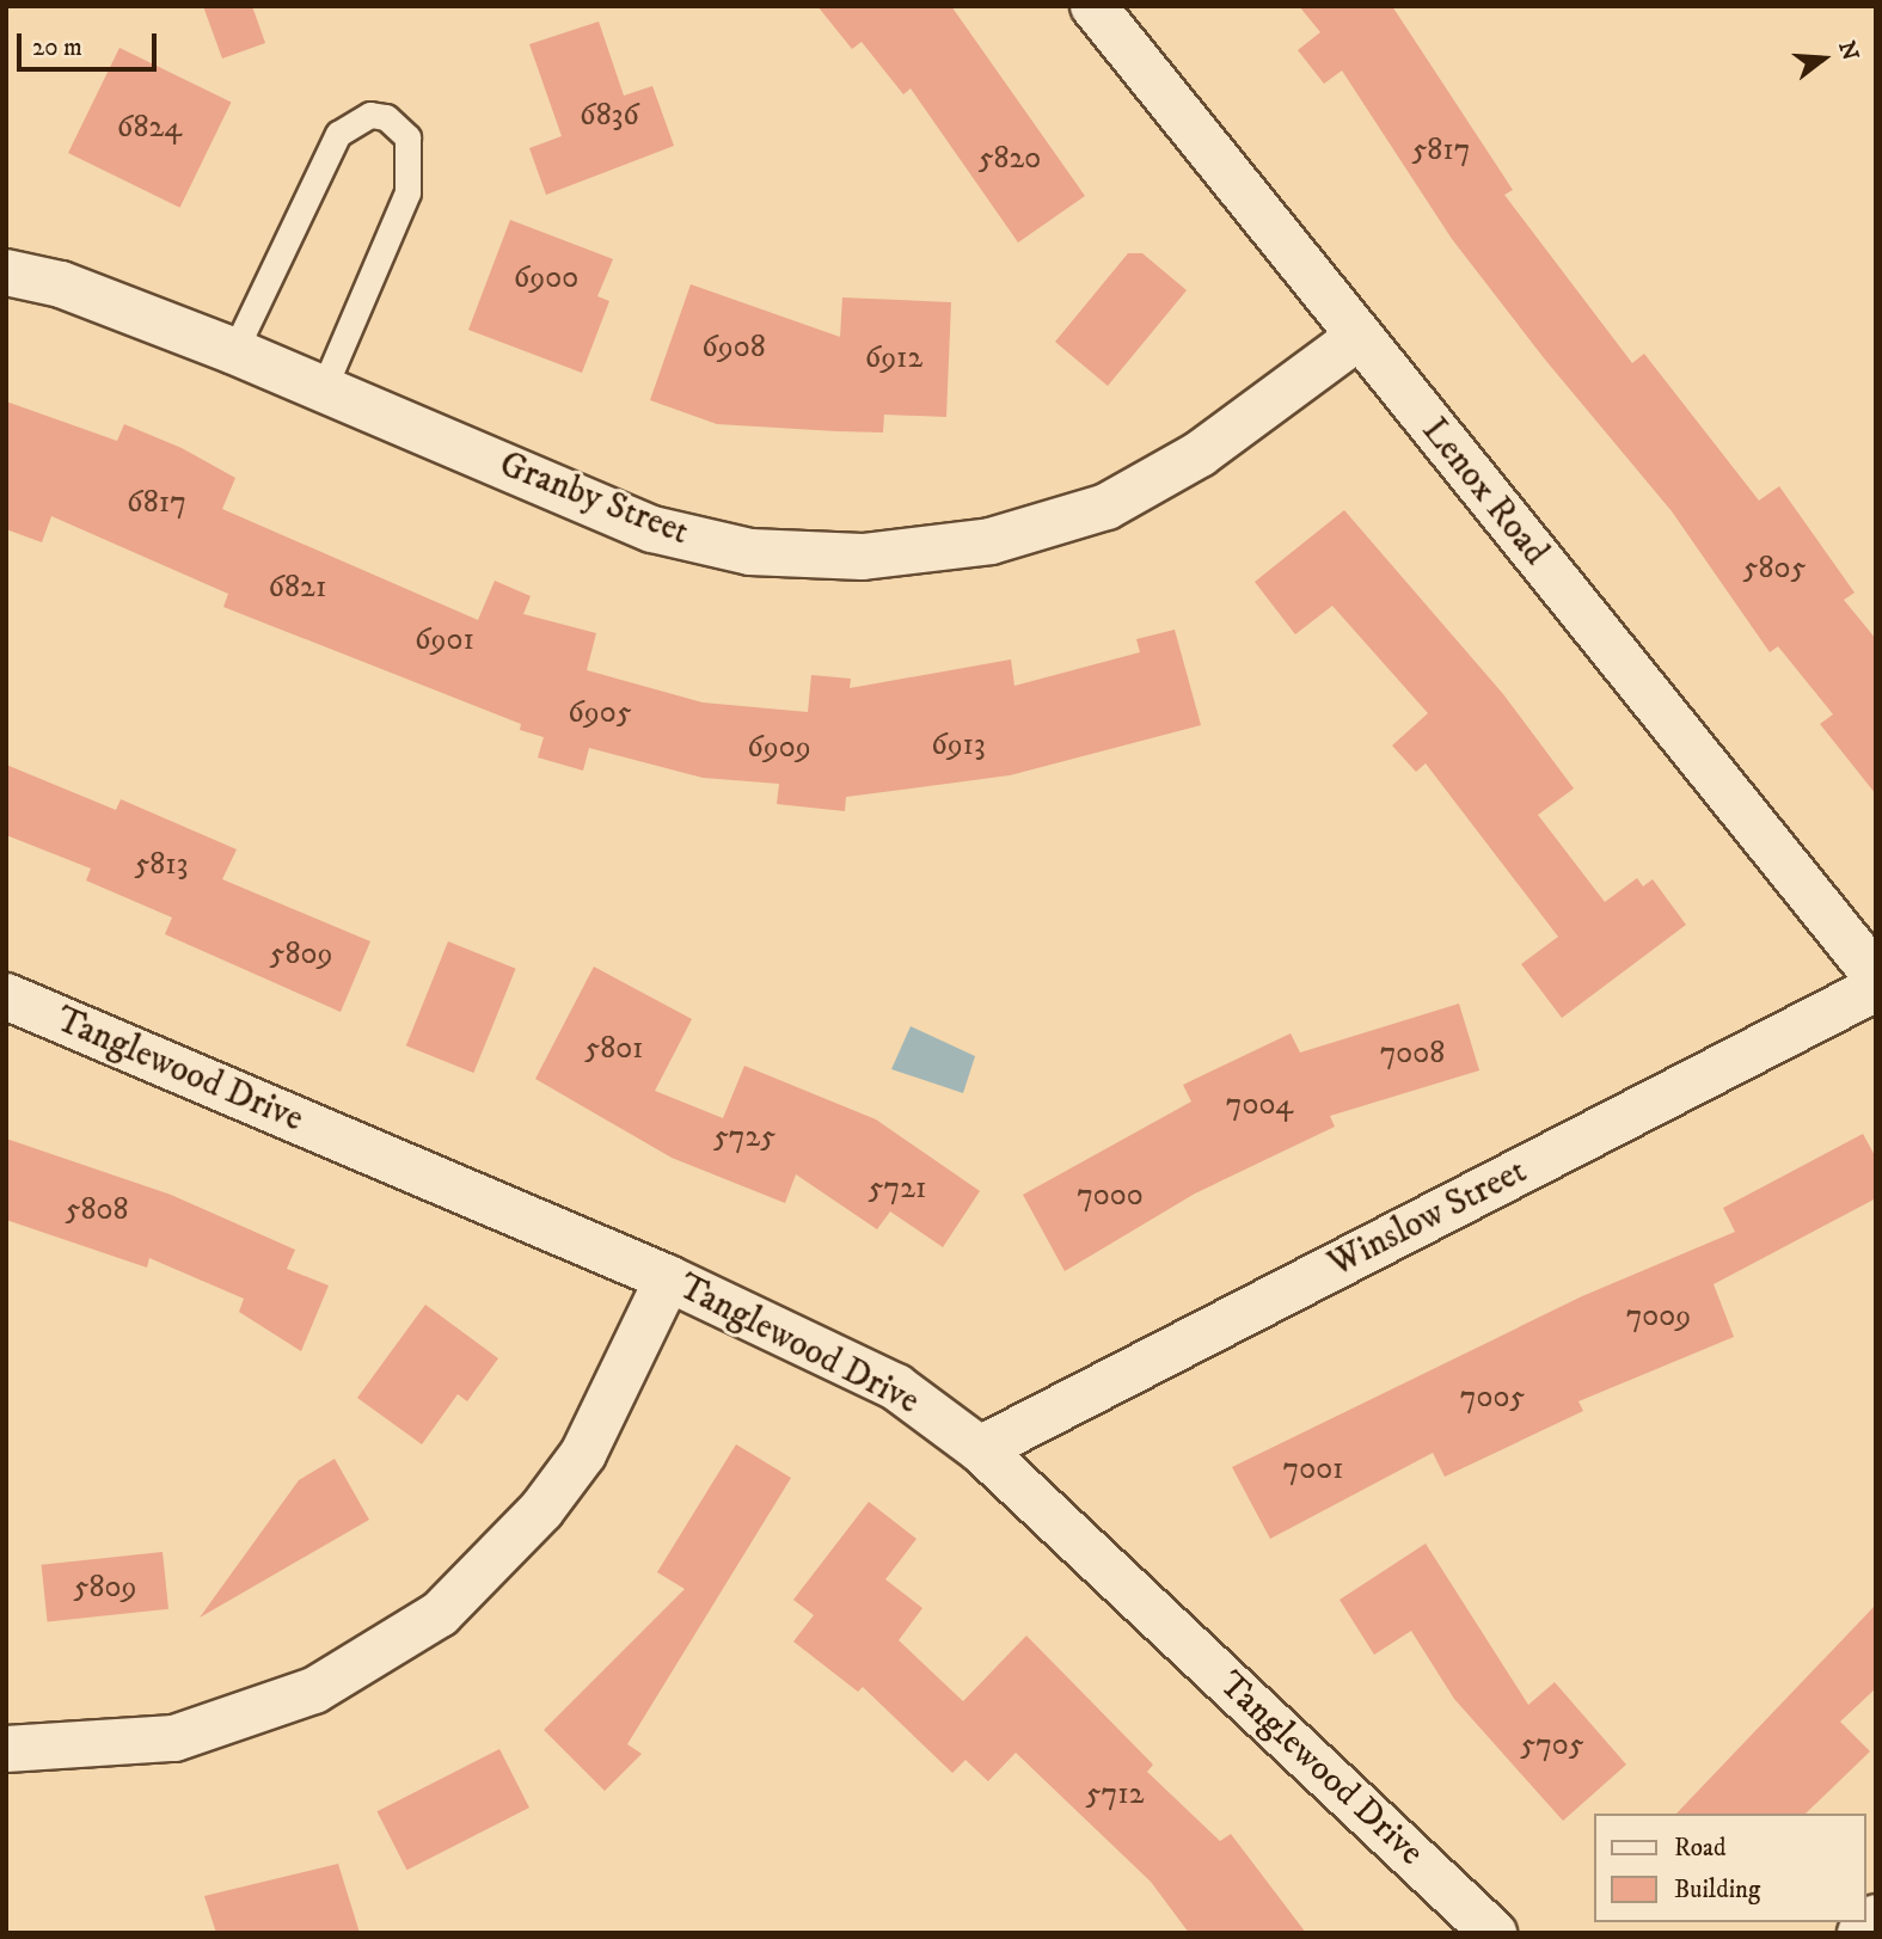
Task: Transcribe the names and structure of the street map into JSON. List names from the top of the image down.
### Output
{
  "streets": {
    "street": [
      "Lenox Road",
      "Granby Street",
      "Tanglewood Drive",
      "Winslow Street"
    ]
  },
  "crossings": [
    ["Lenox Road", "Granby Street"],
    ["Tanglewood Drive", "Winslow Street"]
  ],
  "house_numbers": [
    "6836",
    "6824",
    "5817",
    "5820",
    "6900",
    "6908",
    "6912",
    "6817",
    "5805",
    "6821",
    "6901",
    "6905",
    "6913",
    "6909",
    "5813",
    "5809",
    "5801",
    "7008",
    "7004",
    "5725",
    "5721",
    "7000",
    "5808",
    "7009",
    "7005",
    "7001",
    "5809",
    "5705",
    "5712"
  ],
  "legend": ["Road", "Building"],
  "scale_bar": "20 m",
  "north": "right"
}
